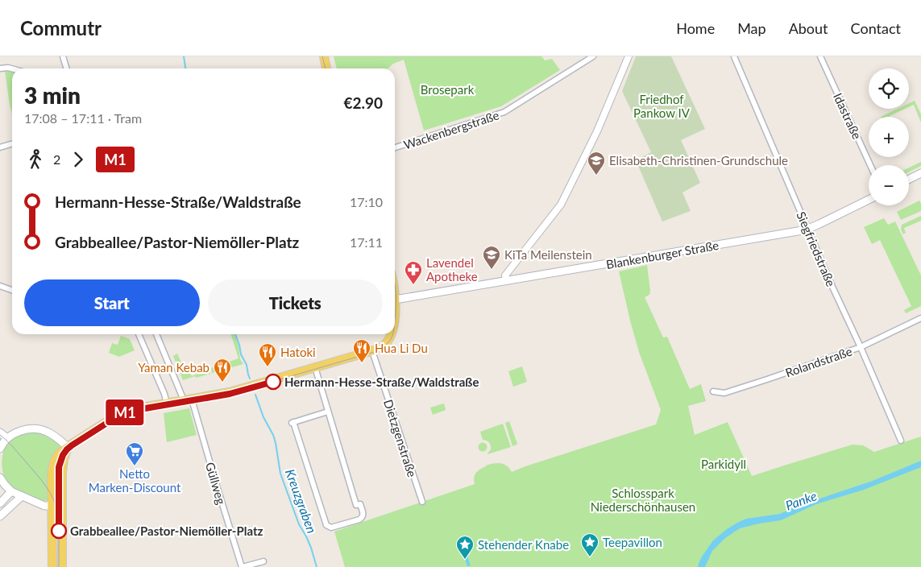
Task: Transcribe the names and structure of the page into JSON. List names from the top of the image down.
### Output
{
  "streets": {
    "main road": ["Blankenburger Straße"],
    "street": [
      "Idastraße",
      "Wackenbergstraße",
      "Siegfriedstraße",
      "Rolandstraße",
      "Dietzgenstraße",
      "Güllweg"
    ]
  },
  "crossings": [
    ["Siegfriedstraße", "Blankenburger Straße"],
    ["Siegfriedstraße", "Rolandstraße"]
  ],
  "water": ["Panke", "Kreuzgraben"],
  "parks": [
    "Brosepark",
    "Friedhof Pankow IV",
    "Parkidyll",
    "Schlosspark Niederschönhausen"
  ],
  "places": {
    "school or university": ["Elisabeth-Christinen-Grundschule", "KiTa Meilenstein"],
    "pharmacy": ["Lavendel Apotheke"],
    "restaurant": ["Hua Li Du", "Hatoki", "Yaman Kebab"],
    "other": ["Hermann-Hesse-Straße/Waldstraße", "Grabbeallee/Pastor-Niemöller-Platz"],
    "supermarket": ["Netto Marken-Discount"],
    "place": ["Teepavillon", "Stehender Knabe"]
  },
  "lines": ["tram line M1"],
  "page": {
    "header": "Commutr",
    "nav": [
      "Home",
      "Map",
      "About",
      "Contact"
    ],
    "on_map": "M1",
    "map_buttons": ["+", "−"],
    "heading": ["3 min", "17:08 – 17:11 · Tram", "€2.90"],
    "legs": ["2", "M1"],
    "list": [
      {
        "name": "Hermann-Hesse-Straße/Waldstraße",
        "value": "17:10"
      },
      {
        "name": "Grabbeallee/Pastor-Niemöller-Platz",
        "value": "17:11"
      }
    ],
    "buttons": ["Start", "Tickets"]
  }
}
